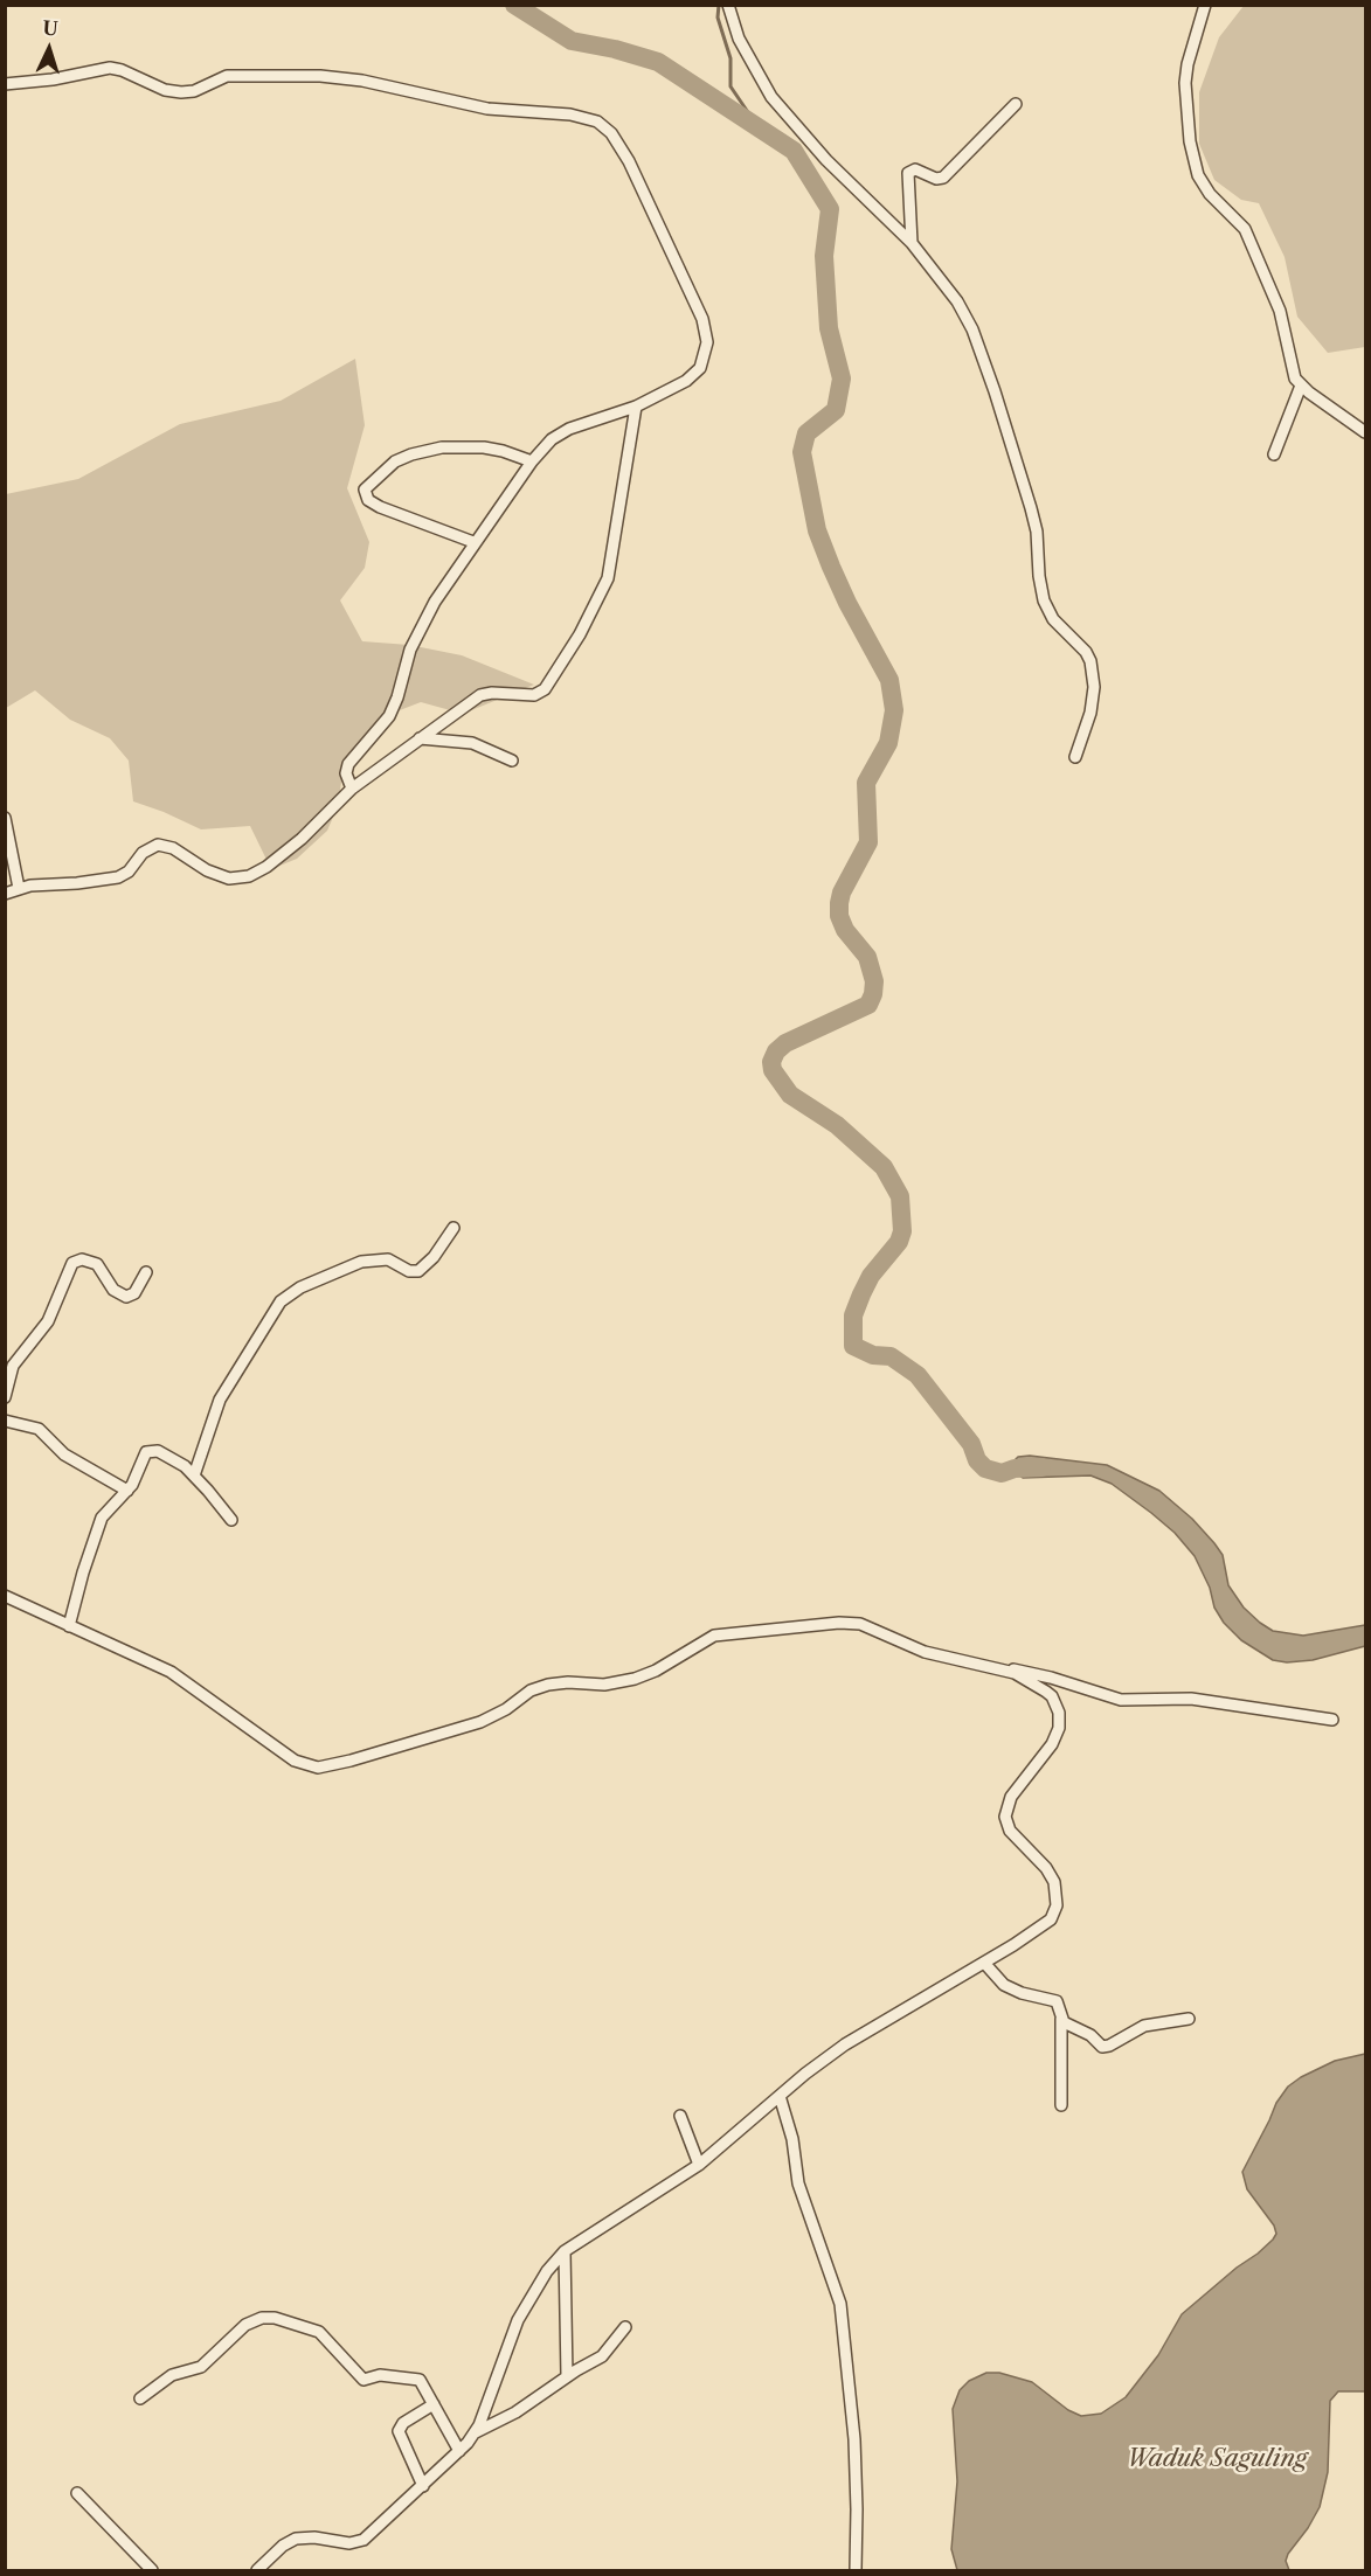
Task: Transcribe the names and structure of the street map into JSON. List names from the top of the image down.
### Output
{
  "water": ["Waduk Saguling"],
  "north": "top"
}
